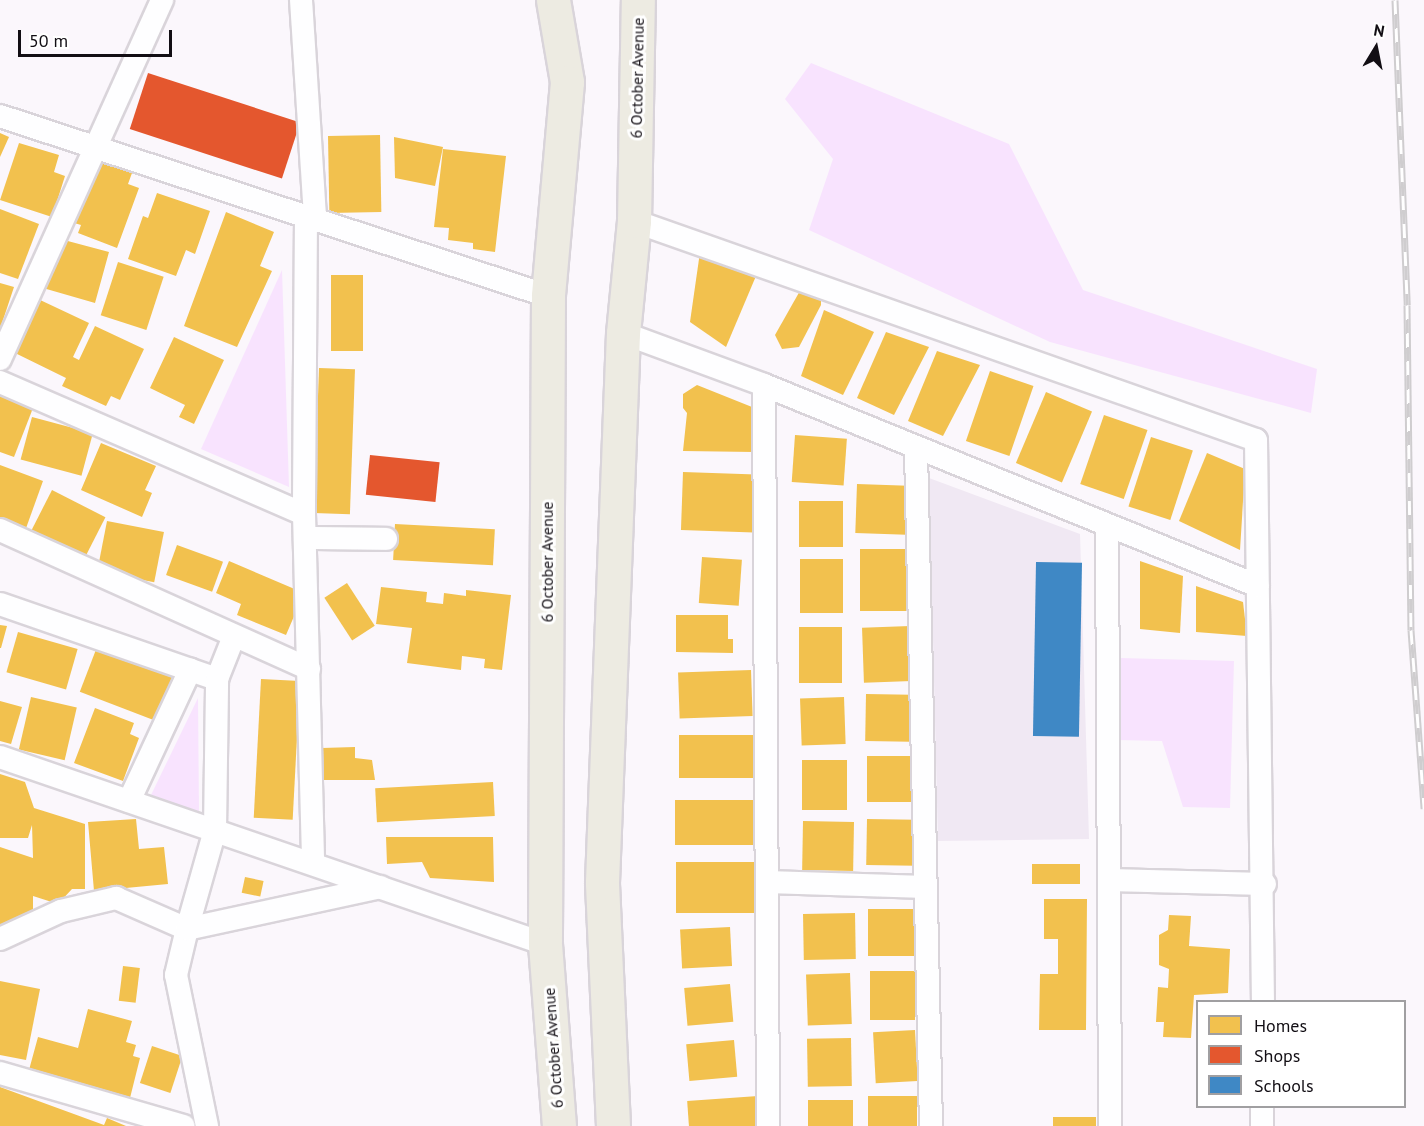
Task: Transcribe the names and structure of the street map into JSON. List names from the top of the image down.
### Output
{
  "streets": {
    "main road": ["6 October Avenue"]
  },
  "legend": ["Homes", "Shops", "Schools"],
  "scale_bar": "50 m",
  "north": "top"
}
